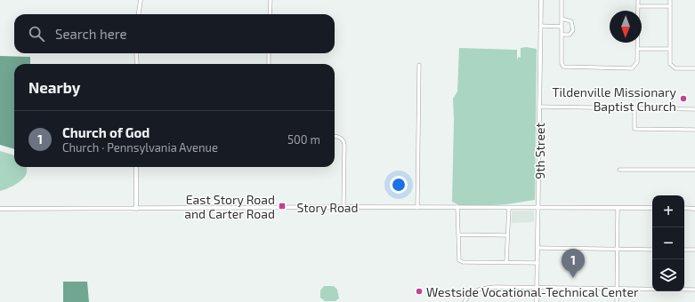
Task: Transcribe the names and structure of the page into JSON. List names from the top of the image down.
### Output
{
  "streets": {
    "street": ["9th Street", "Story Road"]
  },
  "crossings": [
    ["9th Street", "Story Road"]
  ],
  "places": {
    "other": ["Tildenville Missionary Baptist Church", "Westside Vocational-Technical Center"],
    "transit": ["East Story Road and Carter Road"]
  },
  "north": "bottom",
  "page": {
    "search": "Search here",
    "heading": "Nearby",
    "list": [
      {
        "mark": "1",
        "name": "Church of God",
        "note": "Church · Pennsylvania Avenue",
        "value": "500 m"
      }
    ],
    "map_buttons": ["+", "−"],
    "pins": "1"
  }
}
